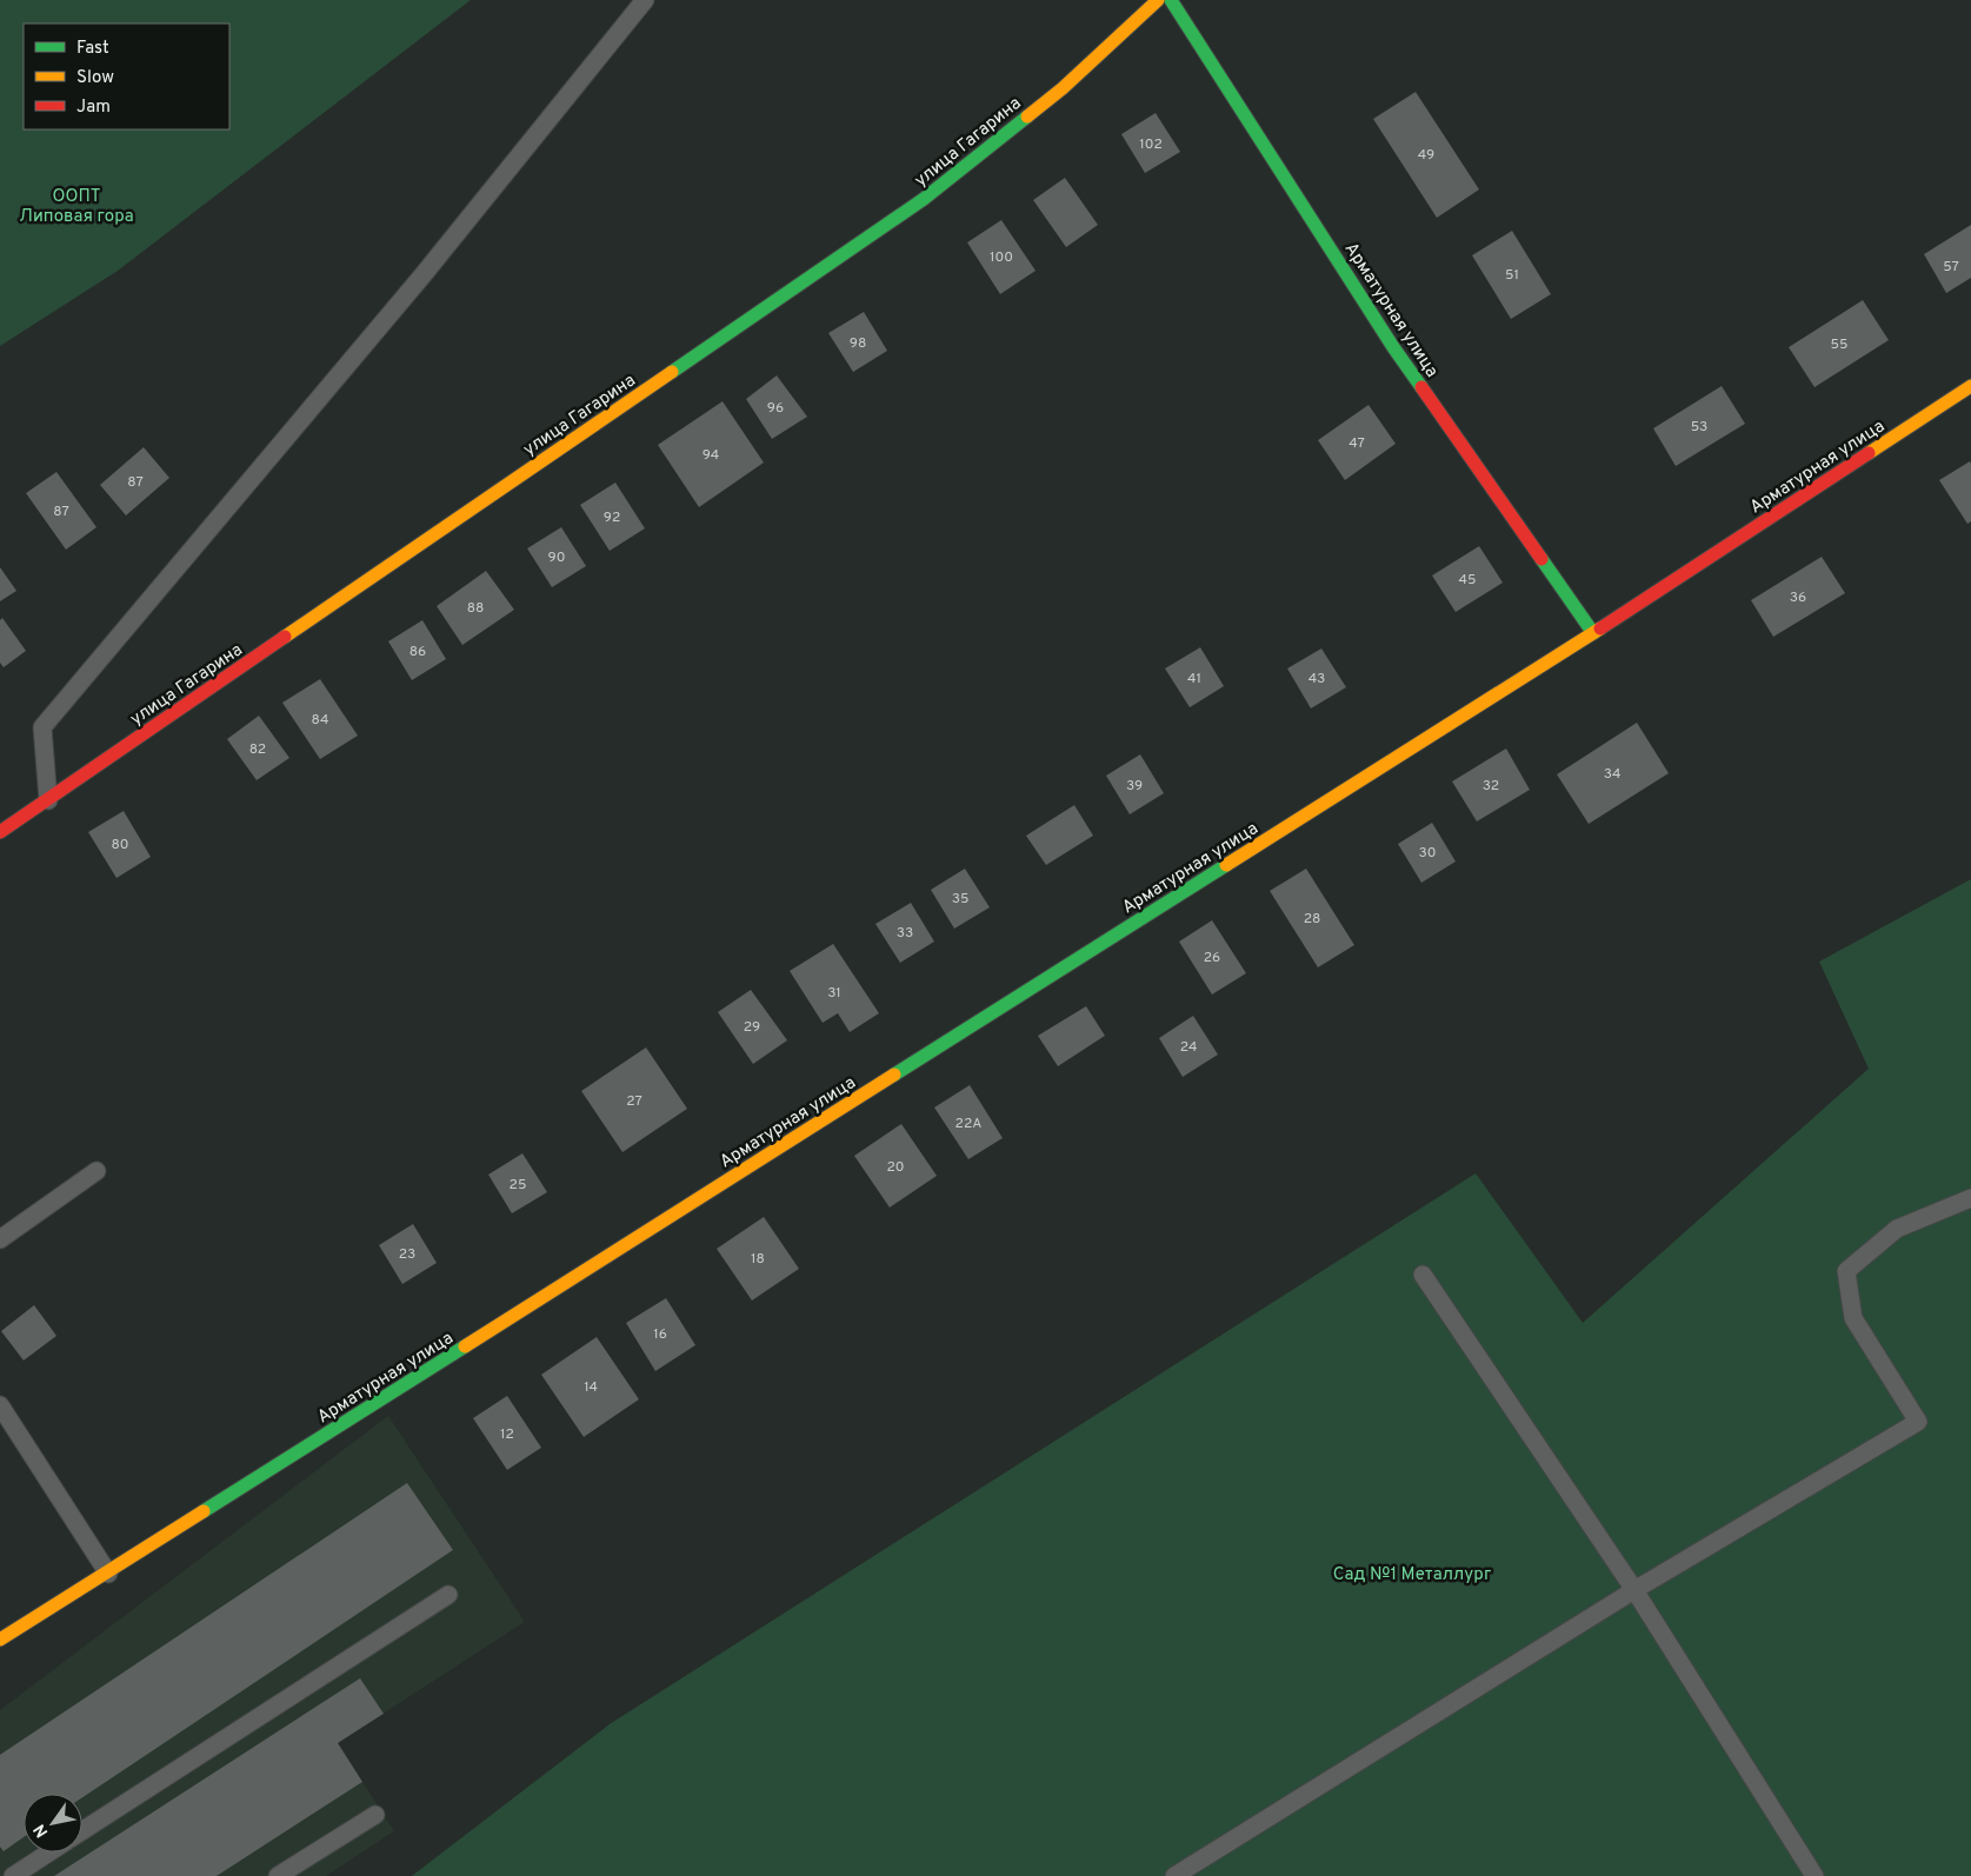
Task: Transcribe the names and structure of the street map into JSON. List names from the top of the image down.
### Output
{
  "streets": {
    "street": ["улица Гагарина", "Арматурная улица"]
  },
  "parks": ["ООПТ Липовая гора", "Сад №1 Металлург"],
  "house_numbers": [
    "102",
    "49",
    "100",
    "57",
    "51",
    "98",
    "55",
    "96",
    "53",
    "47",
    "94",
    "87",
    "87",
    "92",
    "90",
    "45",
    "36",
    "88",
    "86",
    "41",
    "43",
    "84",
    "82",
    "34",
    "39",
    "32",
    "80",
    "30",
    "35",
    "28",
    "33",
    "26",
    "31",
    "29",
    "24",
    "27",
    "22А",
    "20",
    "25",
    "23",
    "18",
    "16",
    "14",
    "12"
  ],
  "legend": ["Fast", "Slow", "Jam"],
  "north": "bottom left"
}
